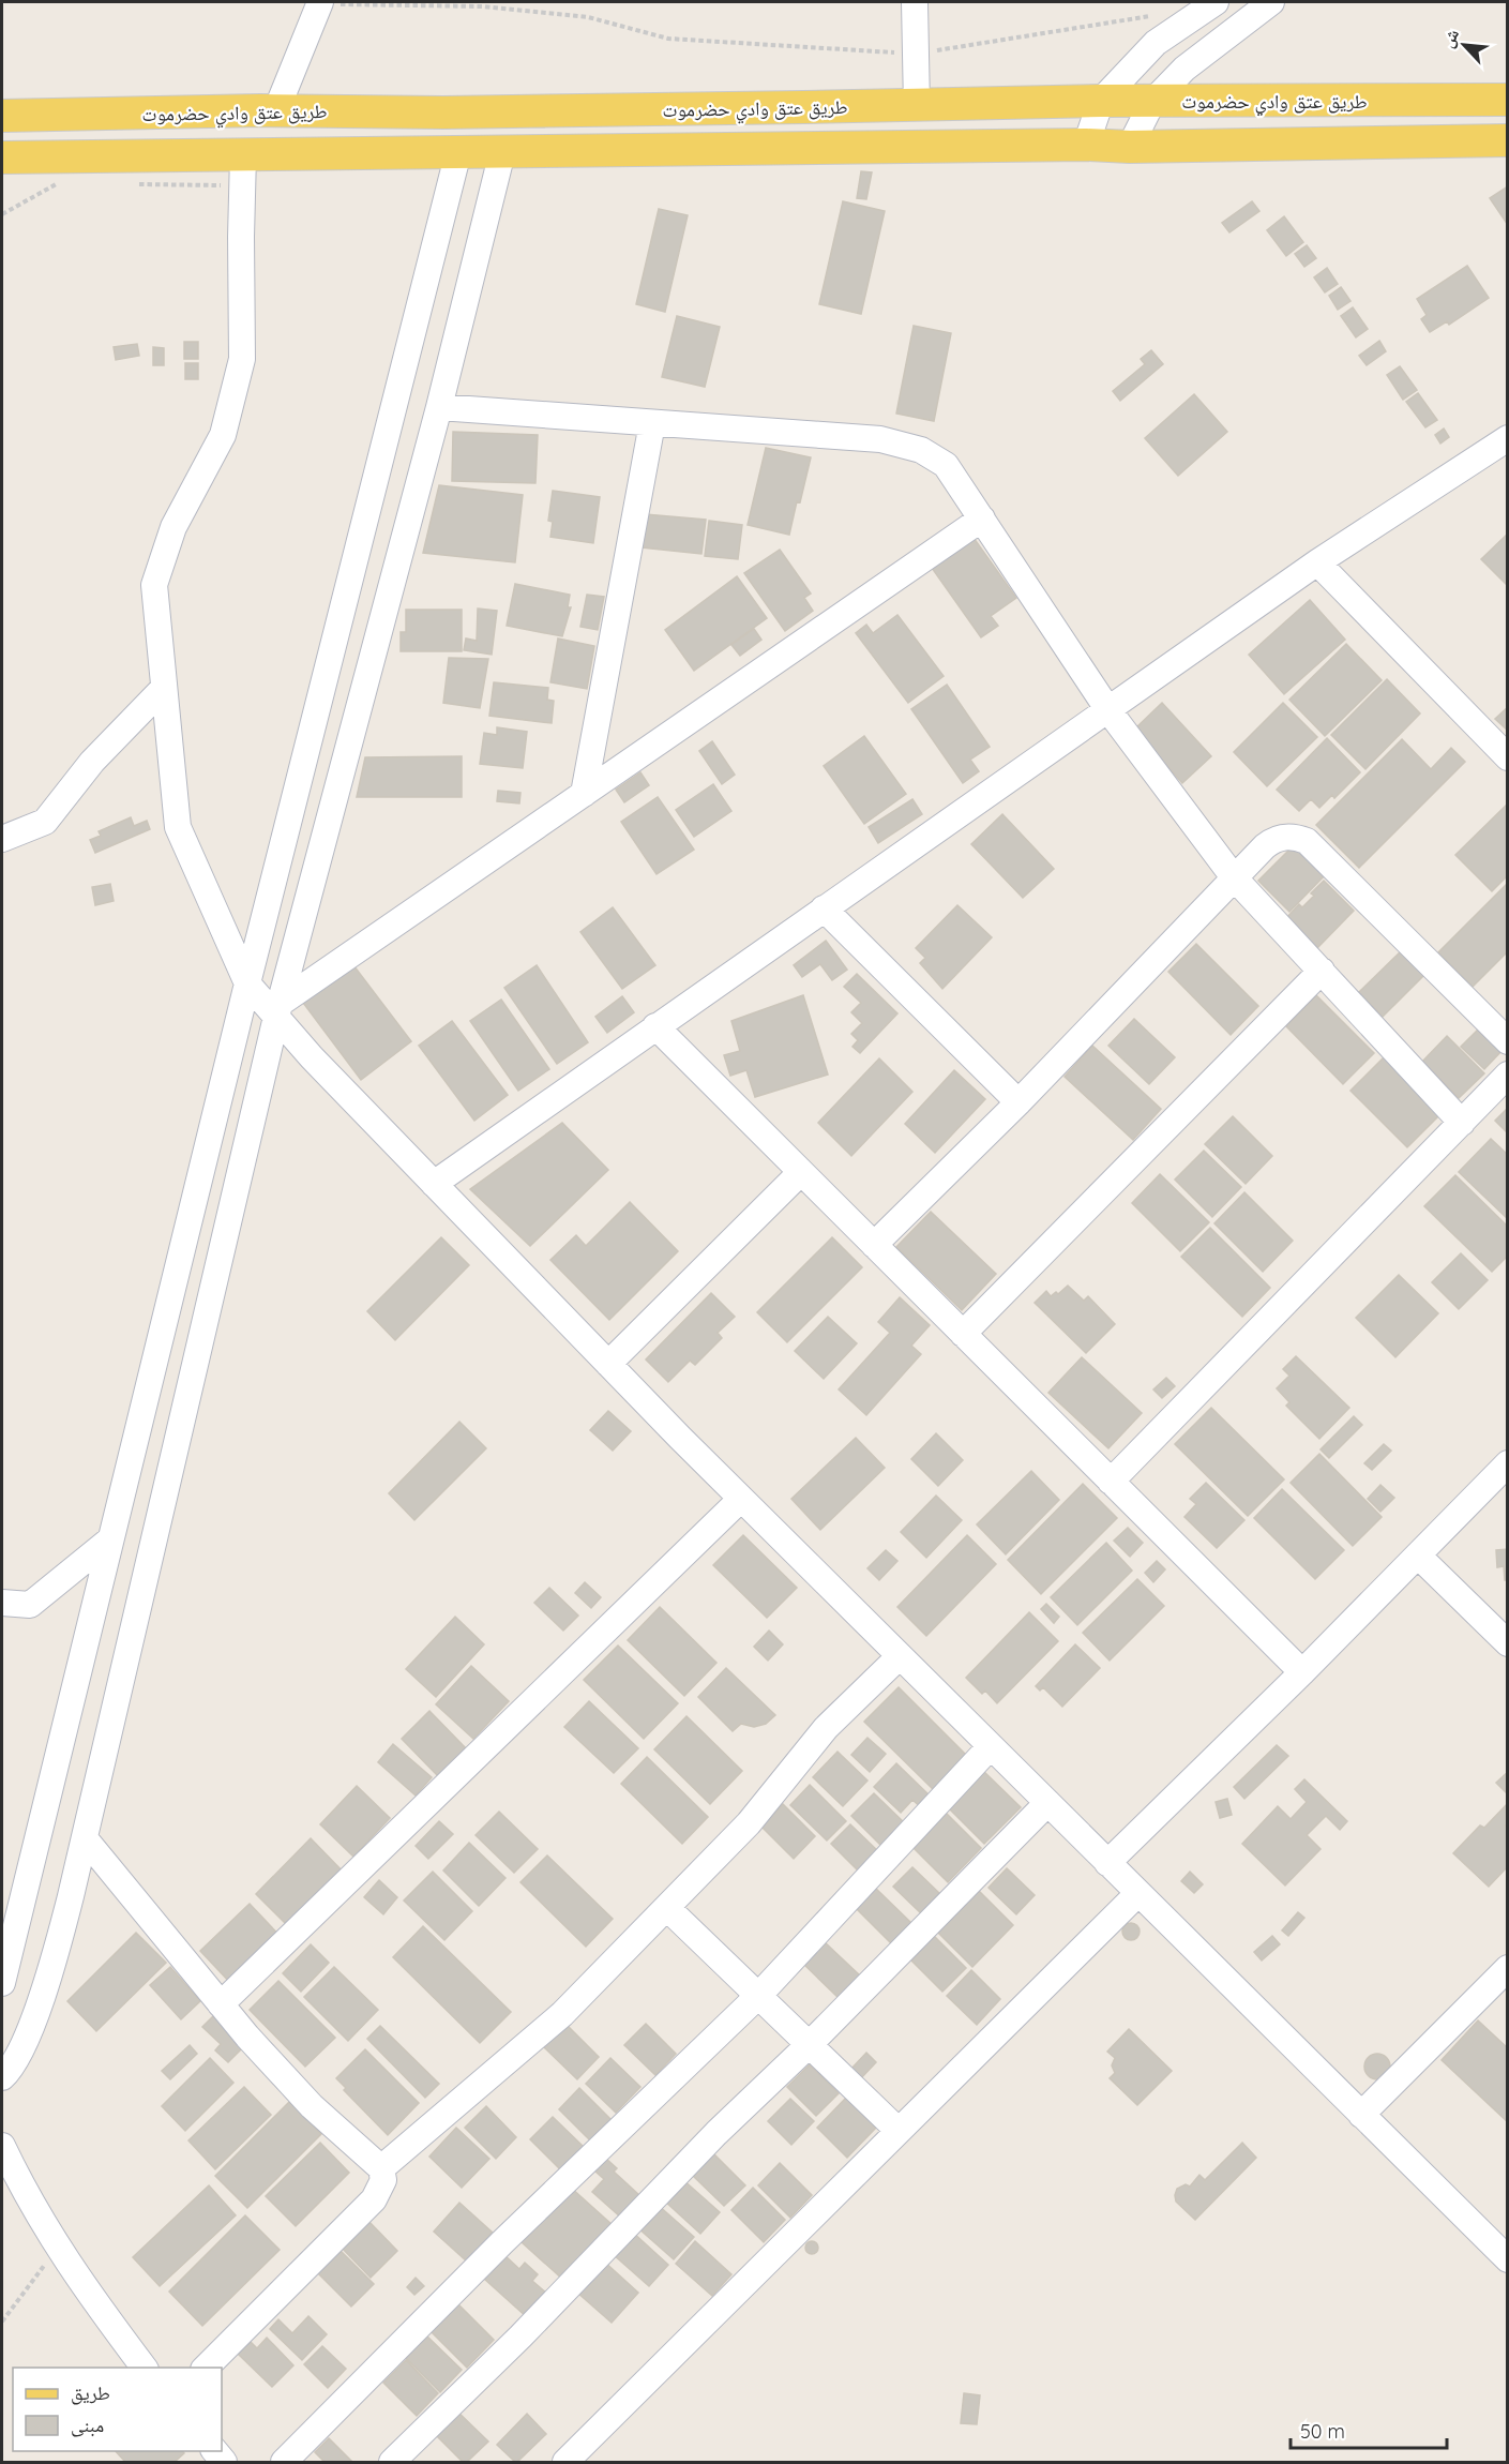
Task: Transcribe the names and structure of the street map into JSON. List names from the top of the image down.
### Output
{
  "streets": {
    "main road": ["طريق عتق وادي حضرموت"]
  },
  "legend": ["طريق", "مبنى"],
  "scale_bar": "50 m",
  "north": "top left"
}
